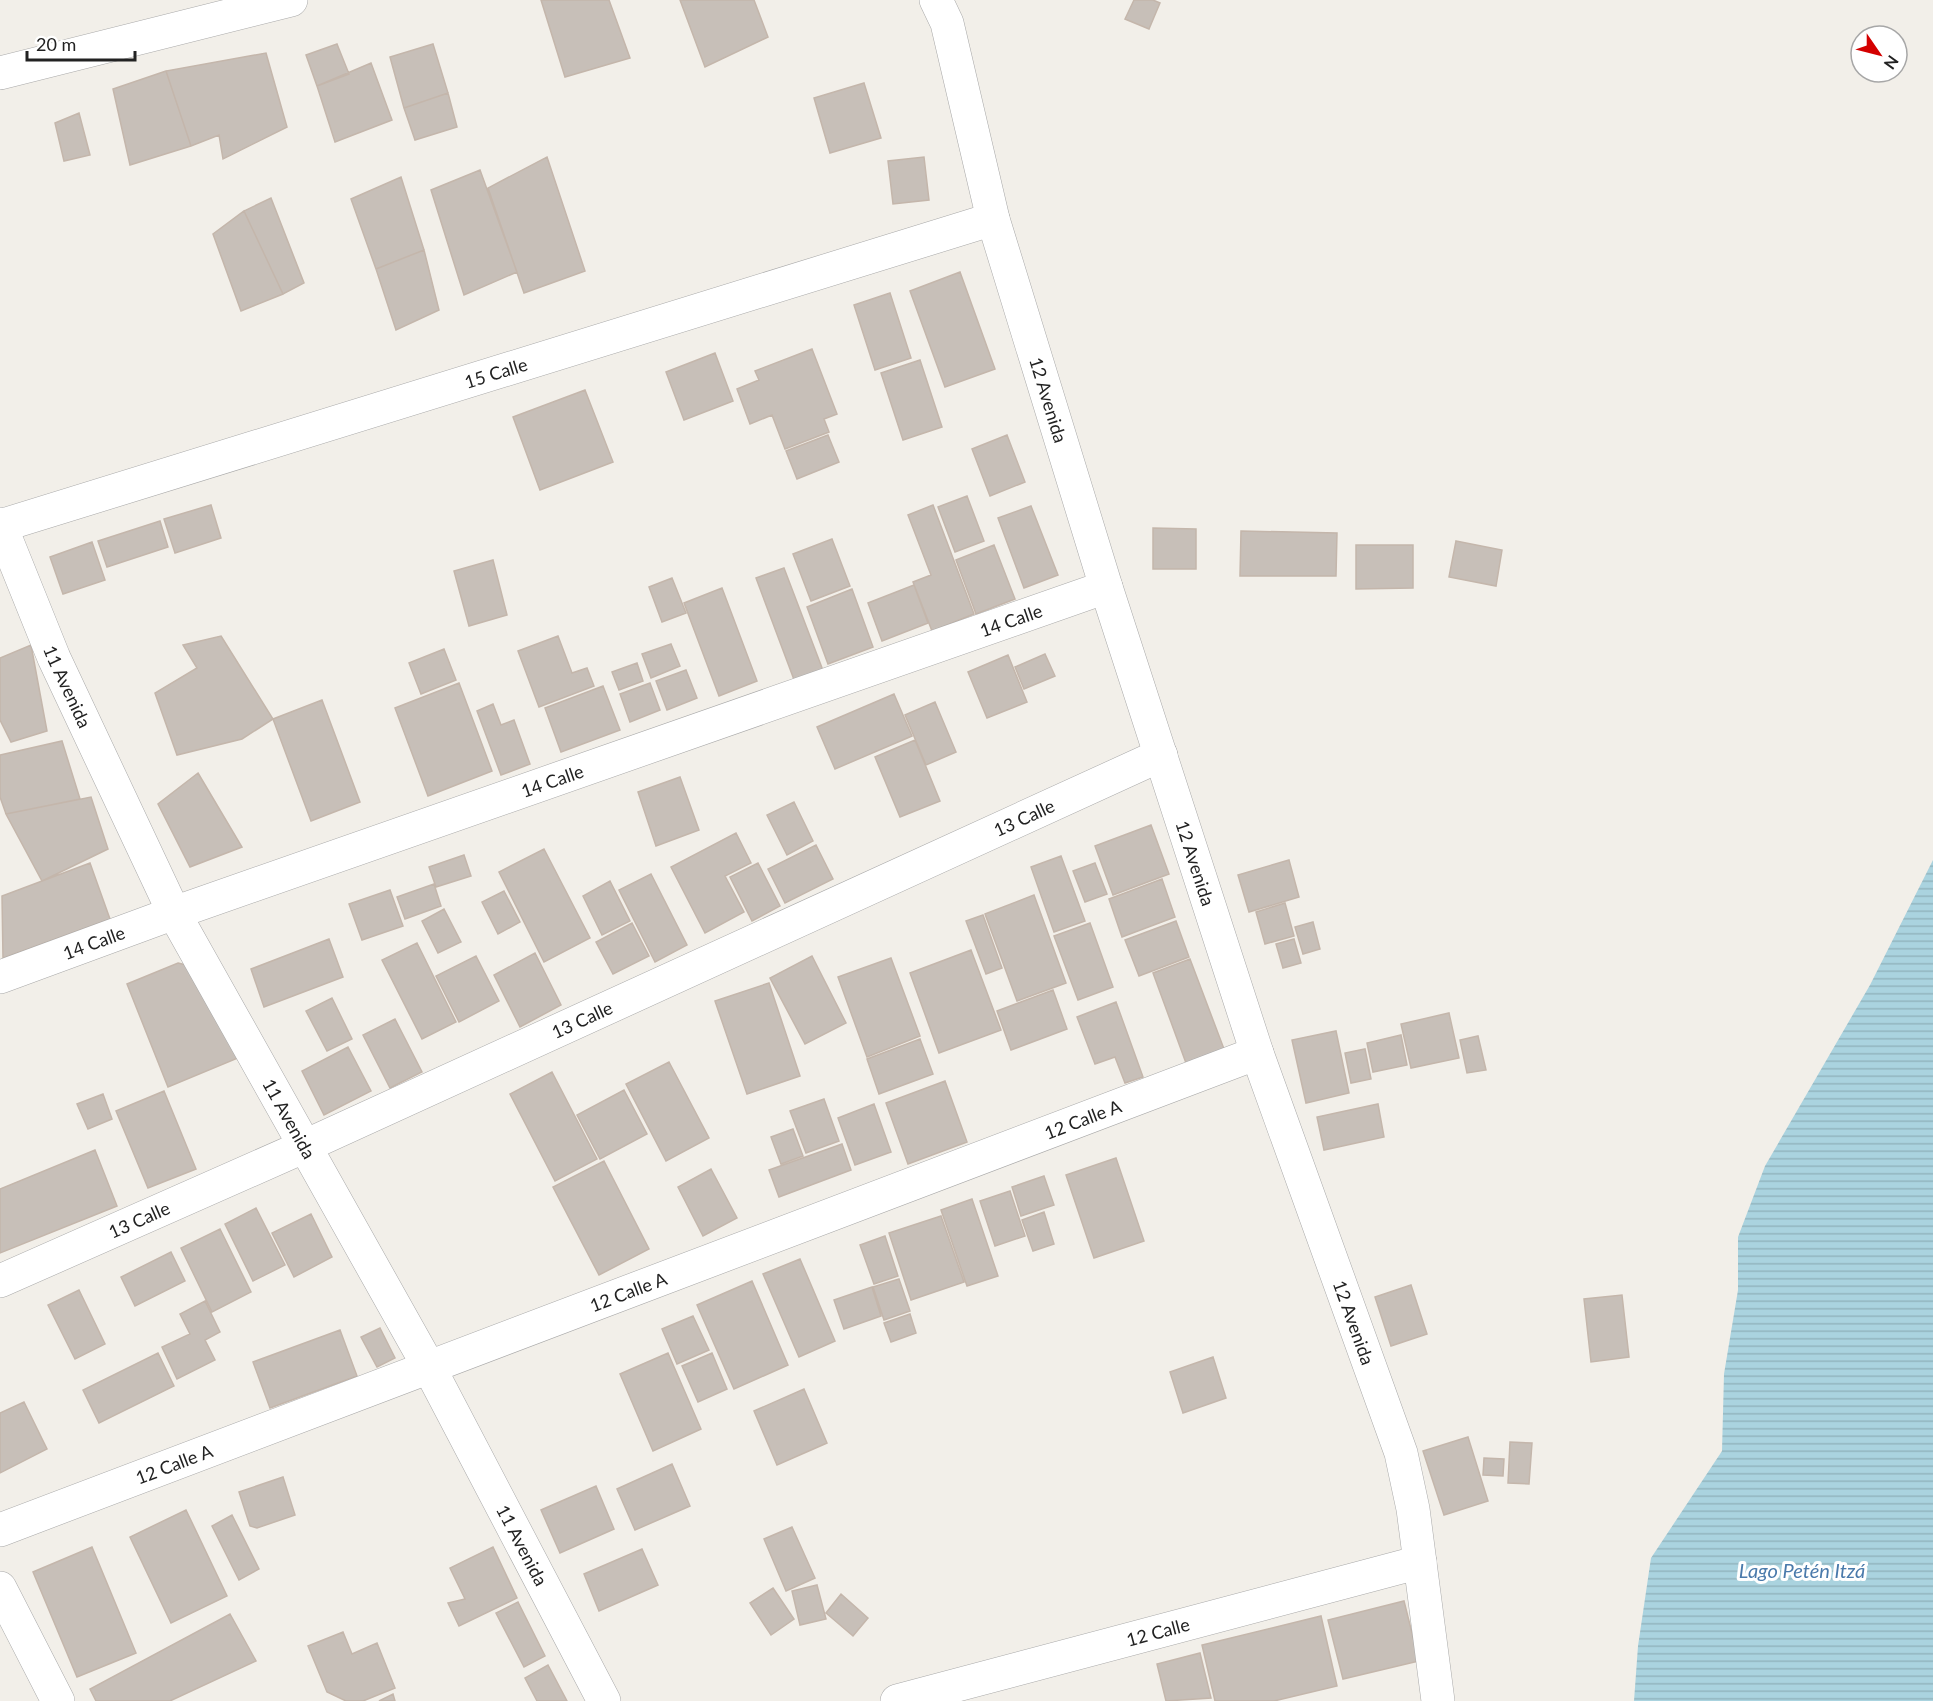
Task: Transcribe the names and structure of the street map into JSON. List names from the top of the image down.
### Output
{
  "streets": {
    "street": [
      "15 Calle",
      "12 Avenida",
      "14 Calle",
      "11 Avenida",
      "13 Calle",
      "12 Calle A",
      "12 Calle"
    ]
  },
  "crossings": [
    ["15 Calle", "12 Avenida"],
    ["15 Calle", "11 Avenida"],
    ["12 Avenida", "14 Calle"],
    ["12 Avenida", "13 Calle"],
    ["12 Avenida", "12 Calle A"],
    ["12 Avenida", "12 Calle"],
    ["14 Calle", "11 Avenida"],
    ["11 Avenida", "13 Calle"],
    ["11 Avenida", "12 Calle A"]
  ],
  "water": ["Lago Petén Itzá"],
  "scale_bar": "20 m",
  "north": "bottom right"
}
